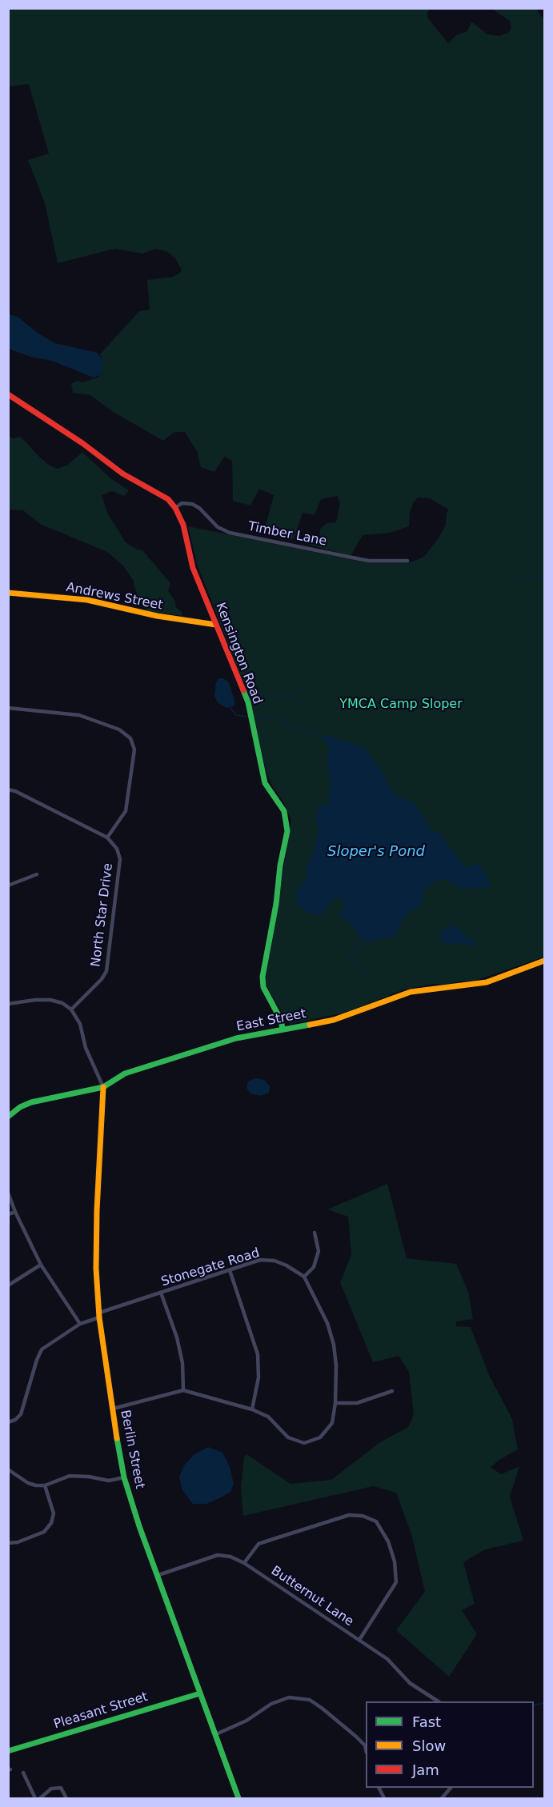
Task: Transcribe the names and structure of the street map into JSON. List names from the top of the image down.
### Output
{
  "streets": {
    "main road": [
      "Andrews Street",
      "Kensington Road",
      "East Street",
      "Berlin Street",
      "Pleasant Street"
    ],
    "street": [
      "Timber Lane",
      "North Star Drive",
      "Stonegate Road",
      "Butternut Lane"
    ]
  },
  "crossings": [
    ["Timber Lane", "Kensington Road"],
    ["Andrews Street", "Kensington Road"],
    ["Kensington Road", "East Street"],
    ["East Street", "Berlin Street"],
    ["Stonegate Road", "Berlin Street"],
    ["Berlin Street", "Butternut Lane"],
    ["Berlin Street", "Pleasant Street"]
  ],
  "water": ["Sloper's Pond"],
  "parks": ["YMCA Camp Sloper"],
  "legend": ["Fast", "Slow", "Jam"]
}
